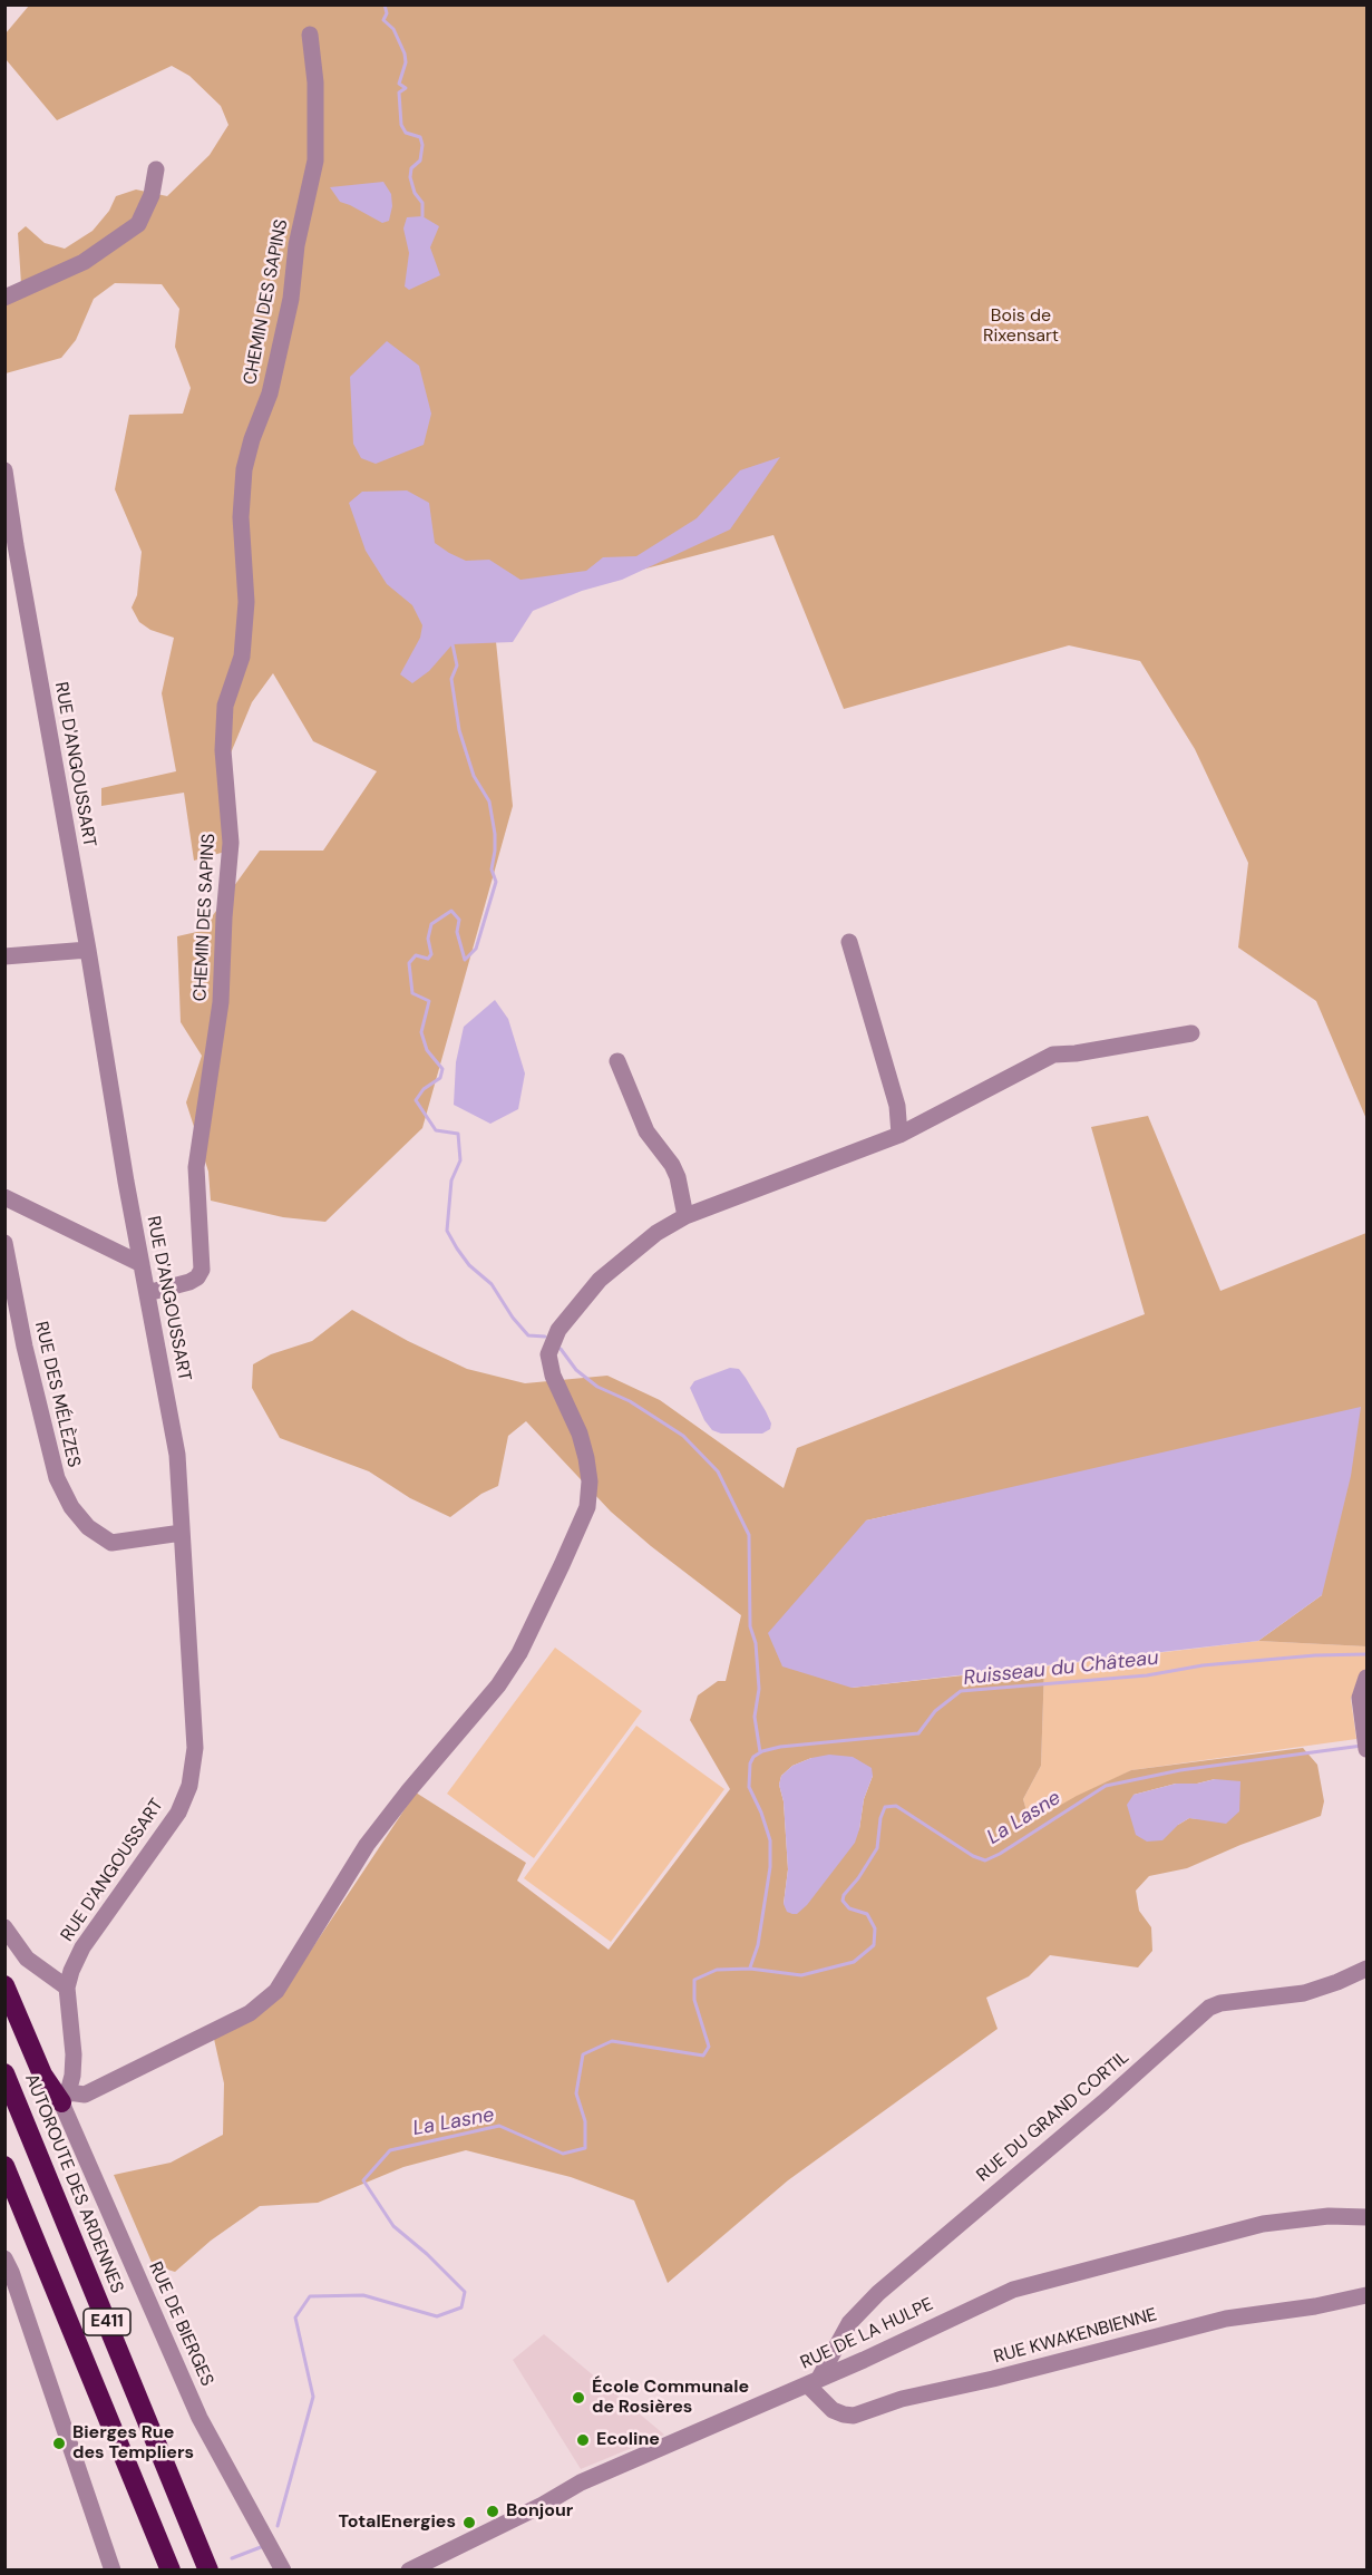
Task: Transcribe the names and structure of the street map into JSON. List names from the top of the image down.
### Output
{
  "streets": {
    "highway": ["AUTOROUTE DES ARDENNES", "E411"],
    "street": [
      "CHEMIN DES SAPINS",
      "RUE D'ANGOUSSART",
      "RUE DES MÉLÈZES",
      "RUE DU GRAND CORTIL",
      "RUE DE BIERGES",
      "RUE DE LA HULPE",
      "RUE KWAKENBIENNE"
    ]
  },
  "crossings": [
    ["CHEMIN DES SAPINS", "RUE D'ANGOUSSART"],
    ["RUE D'ANGOUSSART", "RUE DES MÉLÈZES"],
    ["RUE D'ANGOUSSART", "RUE DE BIERGES"],
    ["RUE DU GRAND CORTIL", "RUE DE LA HULPE"],
    ["RUE DU GRAND CORTIL", "RUE KWAKENBIENNE"],
    ["RUE DE LA HULPE", "RUE KWAKENBIENNE"]
  ],
  "water": ["Ruisseau du Château", "La Lasne"],
  "parks": ["Bois de Rixensart"],
  "places": [
    "École Communale de Rosières",
    "Ecoline",
    "Bierges Rue des Templiers",
    "Bonjour",
    "TotalEnergies"
  ]
}
